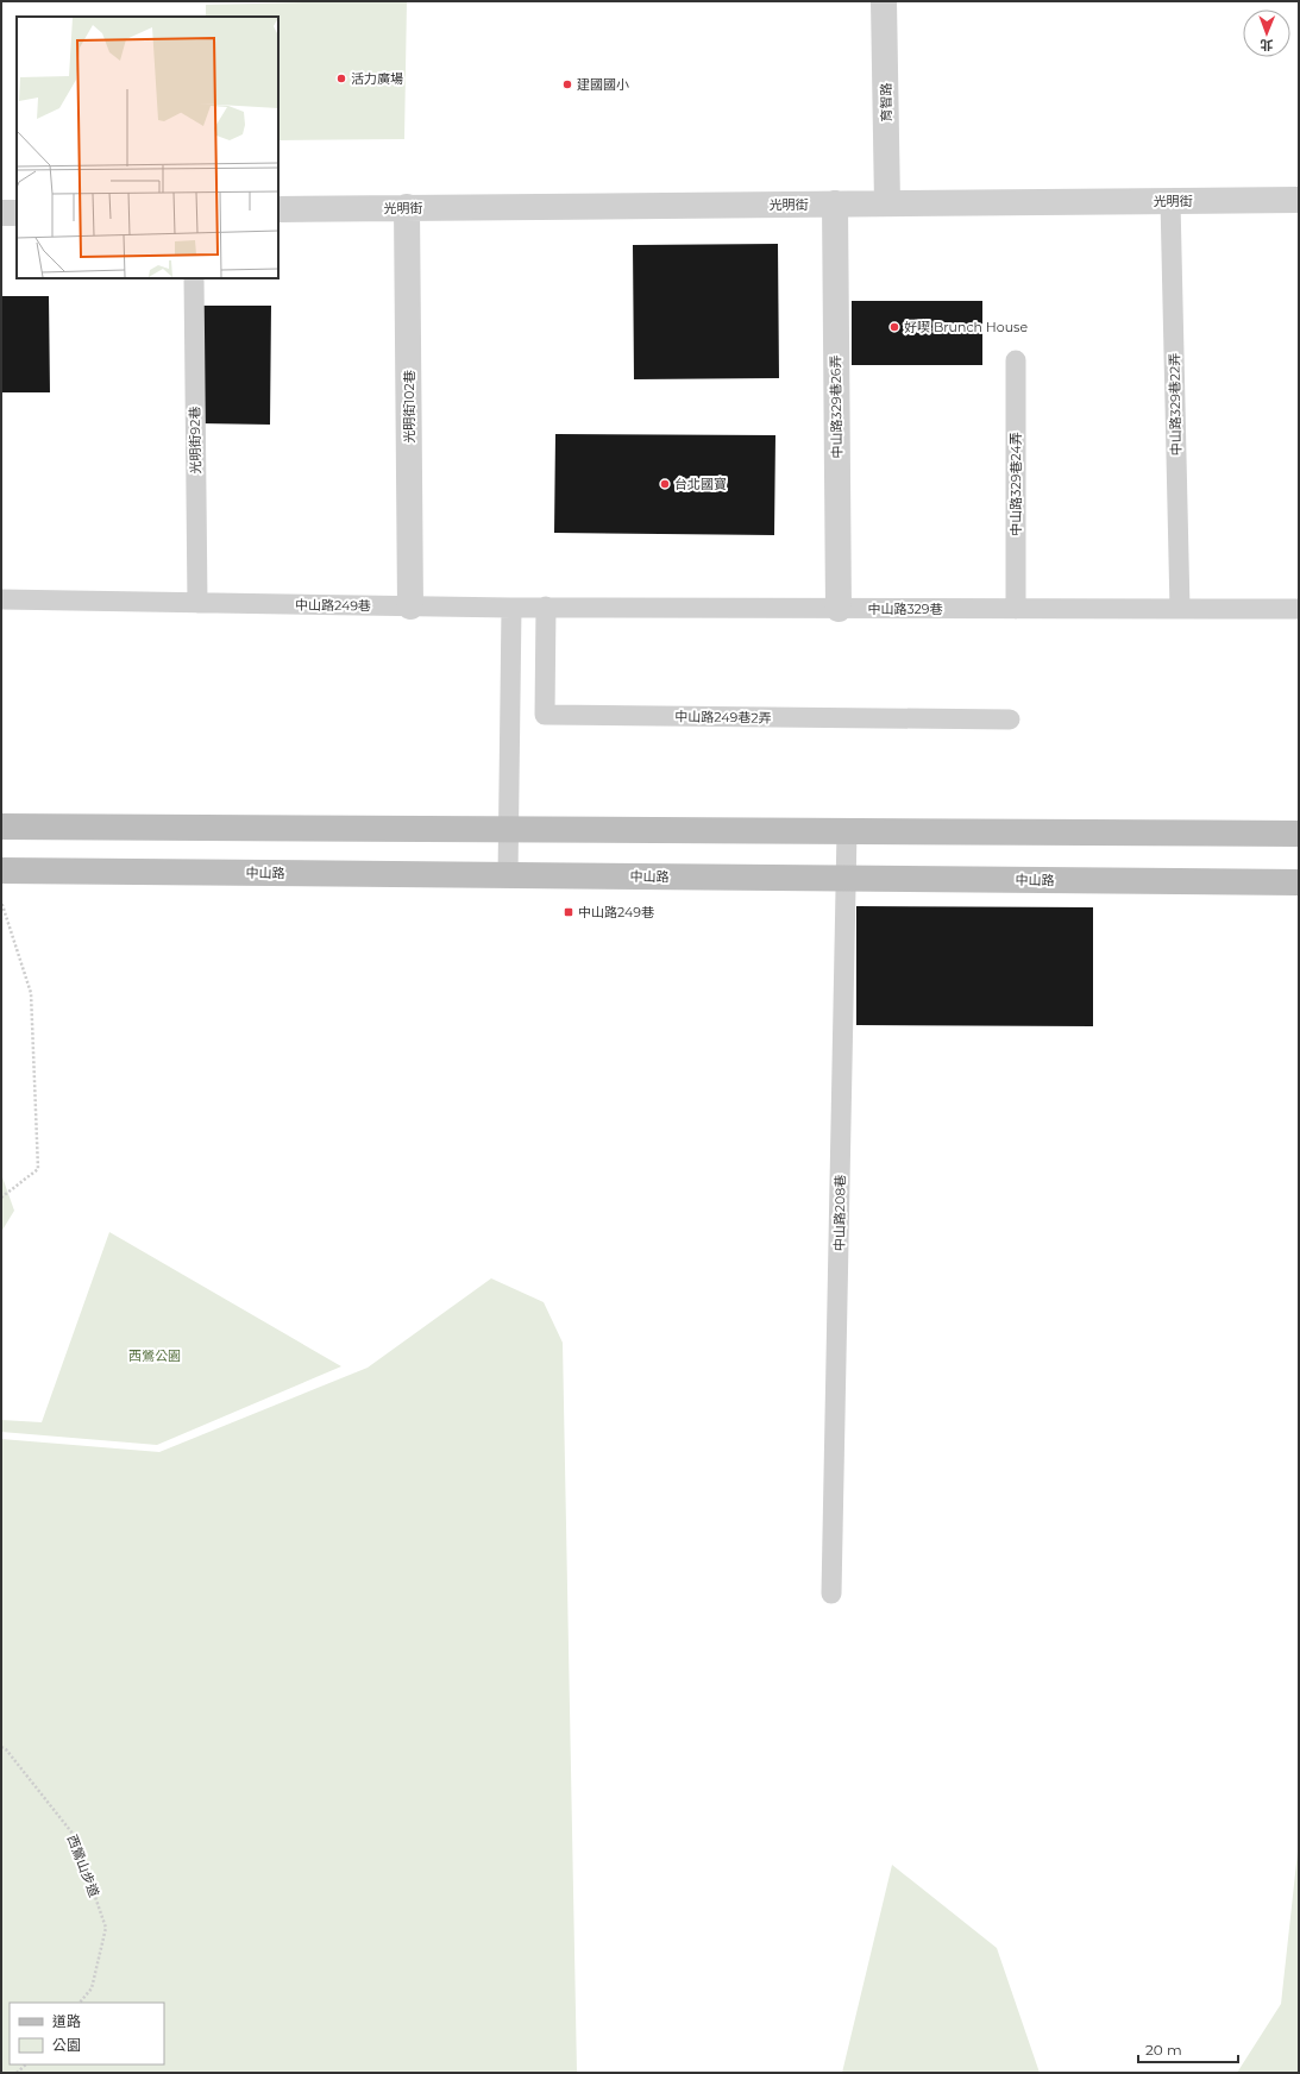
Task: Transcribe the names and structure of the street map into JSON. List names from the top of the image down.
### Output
{
  "streets": {
    "street": [
      "育智路",
      "光明街",
      "光明街102巷",
      "中山路329巷26弄",
      "中山路"
    ],
    "lane": [
      "中山路329巷22弄",
      "光明街92巷",
      "中山路329巷24弄",
      "中山路249巷",
      "中山路329巷",
      "中山路249巷2弄",
      "中山路208巷"
    ],
    "path": ["西鶯山步道"]
  },
  "crossings": [
    ["育智路", "光明街"],
    ["光明街", "中山路329巷22弄"],
    ["光明街", "光明街102巷"],
    ["光明街", "中山路329巷26弄"],
    ["中山路329巷22弄", "中山路329巷"],
    ["光明街102巷", "中山路249巷"],
    ["中山路329巷26弄", "中山路329巷"],
    ["光明街92巷", "中山路249巷"],
    ["中山路329巷24弄", "中山路329巷"],
    ["中山路249巷", "中山路329巷"],
    ["中山路329巷", "中山路249巷2弄"],
    ["中山路", "中山路208巷"]
  ],
  "parks": ["西鶯公園"],
  "places": {
    "other": [
      "活力廣場",
      "建國國小",
      "好喫 Brunch House",
      "台北國寶"
    ],
    "transit": ["中山路249巷"]
  },
  "legend": ["道路", "公園"],
  "scale_bar": "20 m",
  "north": "bottom"
}
